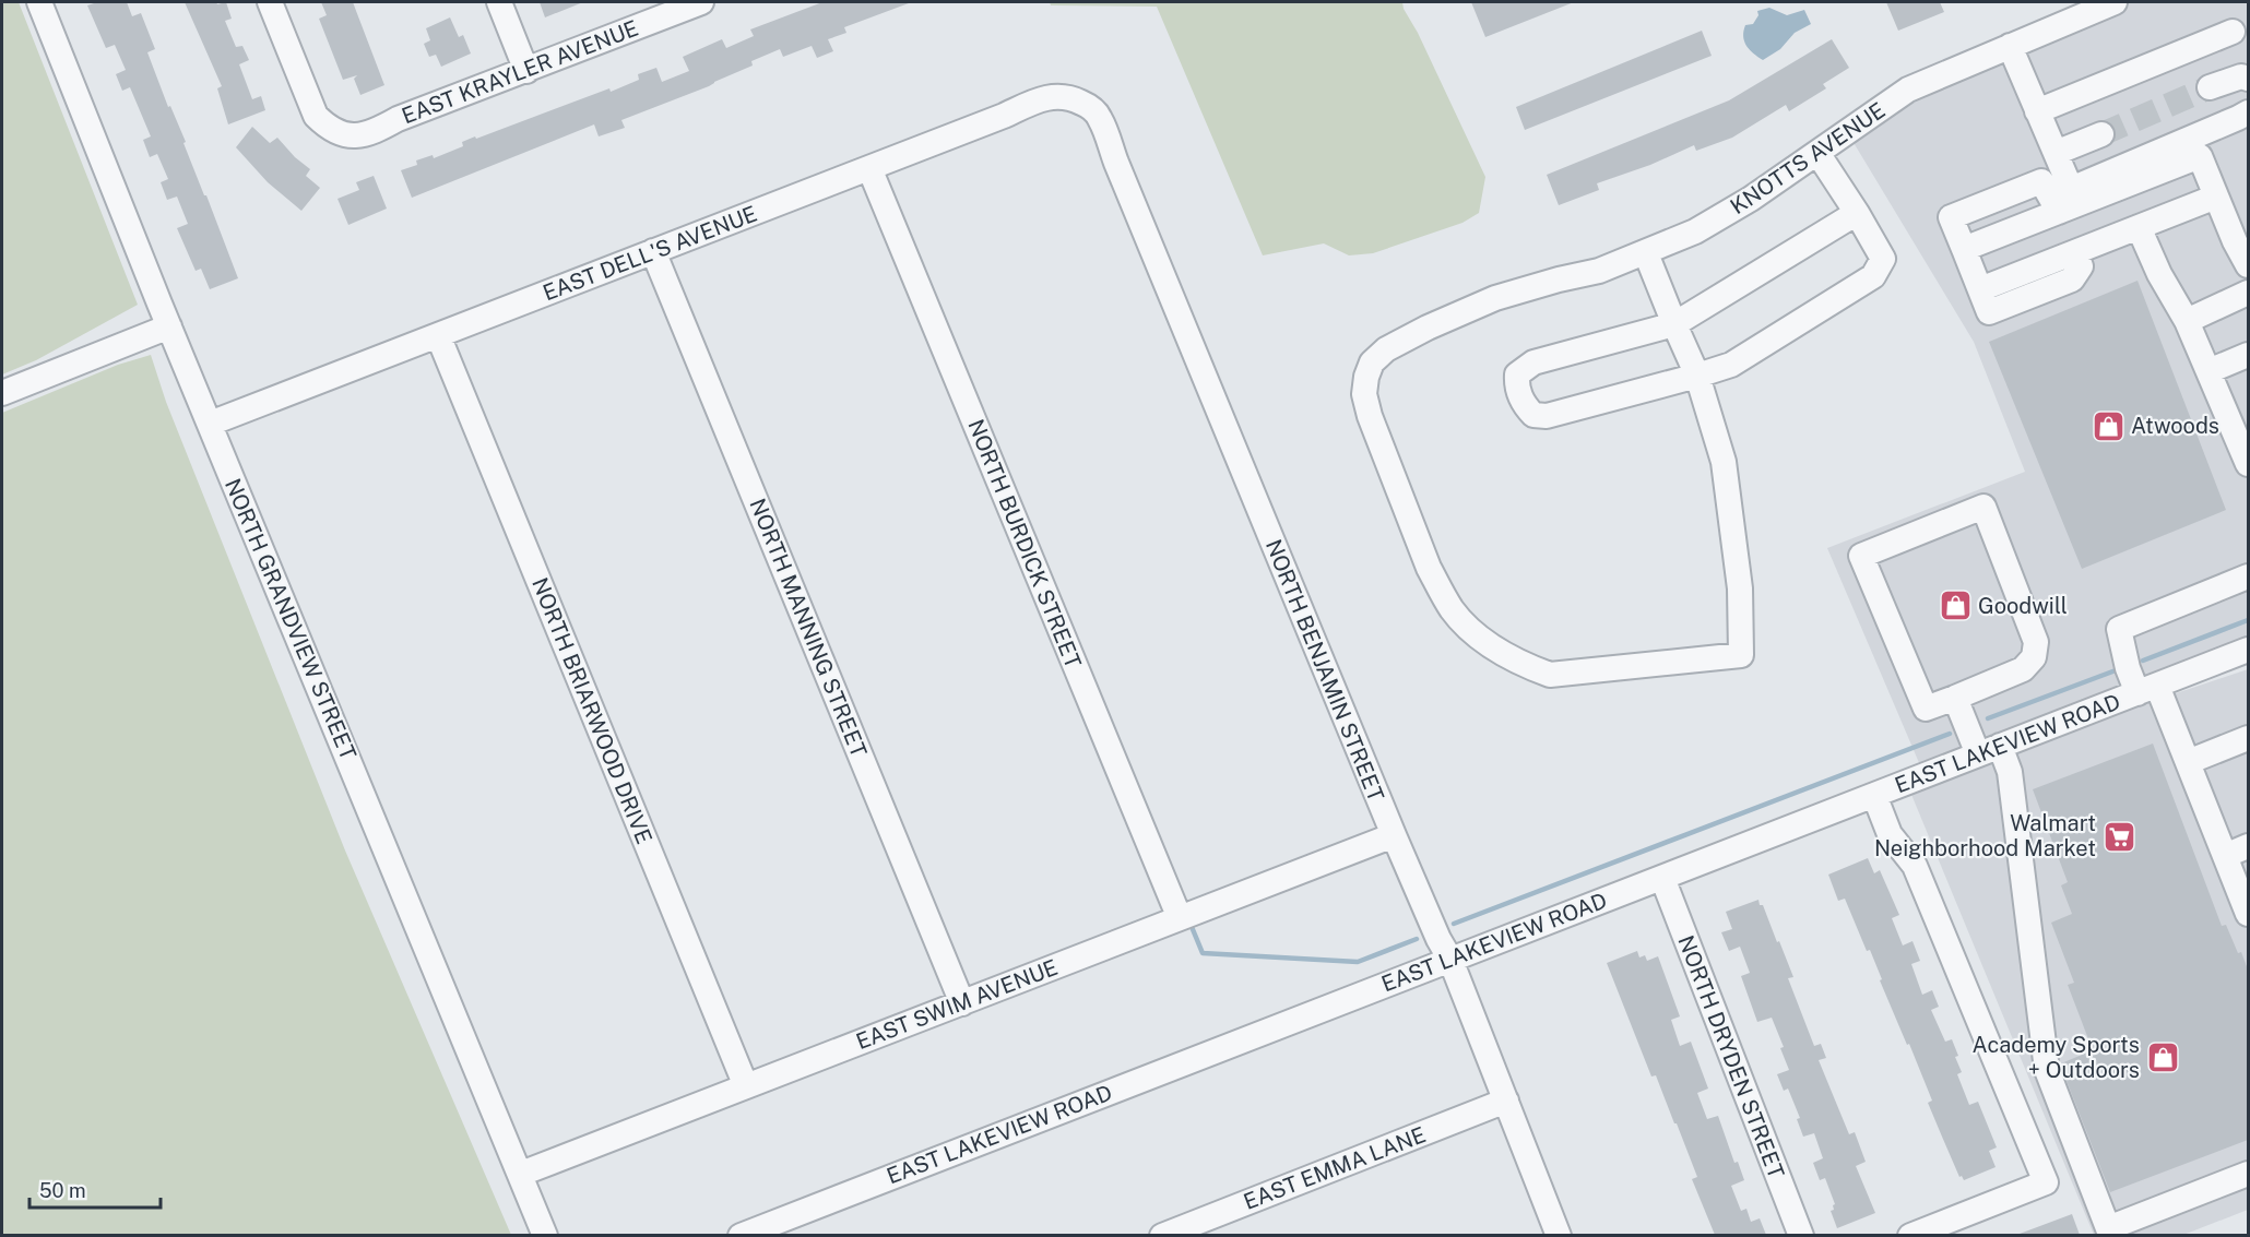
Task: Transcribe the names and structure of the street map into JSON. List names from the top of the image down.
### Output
{
  "streets": {
    "street": [
      "EAST KRAYLER AVENUE",
      "KNOTTS AVENUE",
      "EAST DELL'S AVENUE",
      "NORTH BURDICK STREET",
      "NORTH GRANDVIEW STREET",
      "NORTH MANNING STREET",
      "NORTH BENJAMIN STREET",
      "NORTH BRIARWOOD DRIVE",
      "EAST LAKEVIEW ROAD",
      "EAST SWIM AVENUE",
      "NORTH DRYDEN STREET",
      "EAST EMMA LANE"
    ]
  },
  "crossings": [
    ["EAST DELL'S AVENUE", "NORTH BURDICK STREET"],
    ["EAST DELL'S AVENUE", "NORTH GRANDVIEW STREET"],
    ["EAST DELL'S AVENUE", "NORTH MANNING STREET"],
    ["EAST DELL'S AVENUE", "NORTH BENJAMIN STREET"],
    ["EAST DELL'S AVENUE", "NORTH BRIARWOOD DRIVE"],
    ["NORTH BURDICK STREET", "EAST SWIM AVENUE"],
    ["NORTH GRANDVIEW STREET", "EAST SWIM AVENUE"],
    ["NORTH MANNING STREET", "EAST SWIM AVENUE"],
    ["NORTH BENJAMIN STREET", "EAST LAKEVIEW ROAD"],
    ["NORTH BENJAMIN STREET", "EAST SWIM AVENUE"],
    ["NORTH BENJAMIN STREET", "EAST EMMA LANE"],
    ["NORTH BRIARWOOD DRIVE", "EAST SWIM AVENUE"],
    ["EAST LAKEVIEW ROAD", "NORTH DRYDEN STREET"]
  ],
  "places": {
    "shop": ["Atwoods", "Goodwill", "Academy Sports + Outdoors"],
    "supermarket": ["Walmart Neighborhood Market"]
  },
  "scale_bar": "50 m"
}
